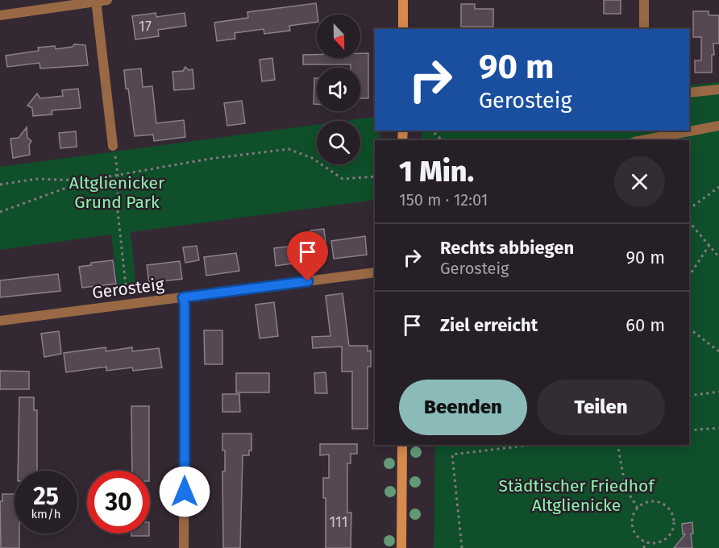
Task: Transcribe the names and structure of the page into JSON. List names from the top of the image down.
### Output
{
  "streets": {
    "street": ["Gerosteig"]
  },
  "parks": ["Altglienicker Grund Park", "Städtischer Friedhof Altglienicke"],
  "house_numbers": ["17", "111"],
  "north": "bottom",
  "page": {
    "turn": ["90 m", "Gerosteig"],
    "heading": ["1 Min.", "150 m · 12:01"],
    "list": [
      {
        "name": "Rechts abbiegen",
        "note": "Gerosteig",
        "value": "90 m"
      },
      {
        "name": "Ziel erreicht",
        "value": "60 m"
      }
    ],
    "buttons": ["Beenden", "Teilen"],
    "speed": "25 km/h",
    "limit": "30"
  }
}
